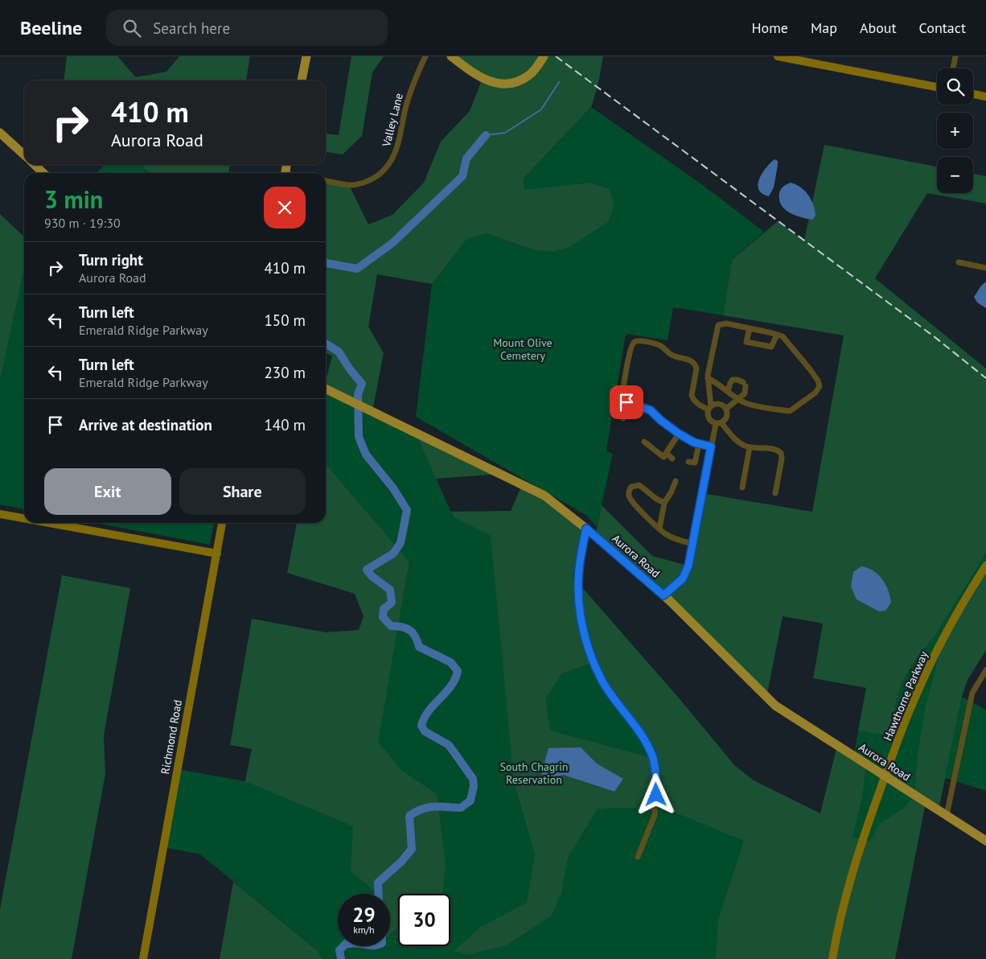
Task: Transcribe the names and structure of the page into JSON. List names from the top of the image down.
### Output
{
  "streets": {
    "main road": ["Aurora Road"],
    "street": ["Valley Lane", "Hawthorne Parkway", "Richmond Road"]
  },
  "crossings": [
    ["Aurora Road", "Hawthorne Parkway"]
  ],
  "parks": ["Mount Olive Cemetery", "South Chagrin Reservation"],
  "page": {
    "header": "Beeline",
    "search": "Search here",
    "nav": [
      "Home",
      "Map",
      "About",
      "Contact"
    ],
    "map_buttons": ["+", "−"],
    "turn": ["410 m", "Aurora Road"],
    "heading": ["3 min", "930 m · 19:30"],
    "list": [
      {
        "name": "Turn right",
        "note": "Aurora Road",
        "value": "410 m"
      },
      {
        "name": "Turn left",
        "note": "Emerald Ridge Parkway",
        "value": "150 m"
      },
      {
        "name": "Turn left",
        "note": "Emerald Ridge Parkway",
        "value": "230 m"
      },
      {
        "name": "Arrive at destination",
        "value": "140 m"
      }
    ],
    "buttons": ["Exit", "Share"],
    "speed": "29 km/h",
    "limit": "30"
  }
}
